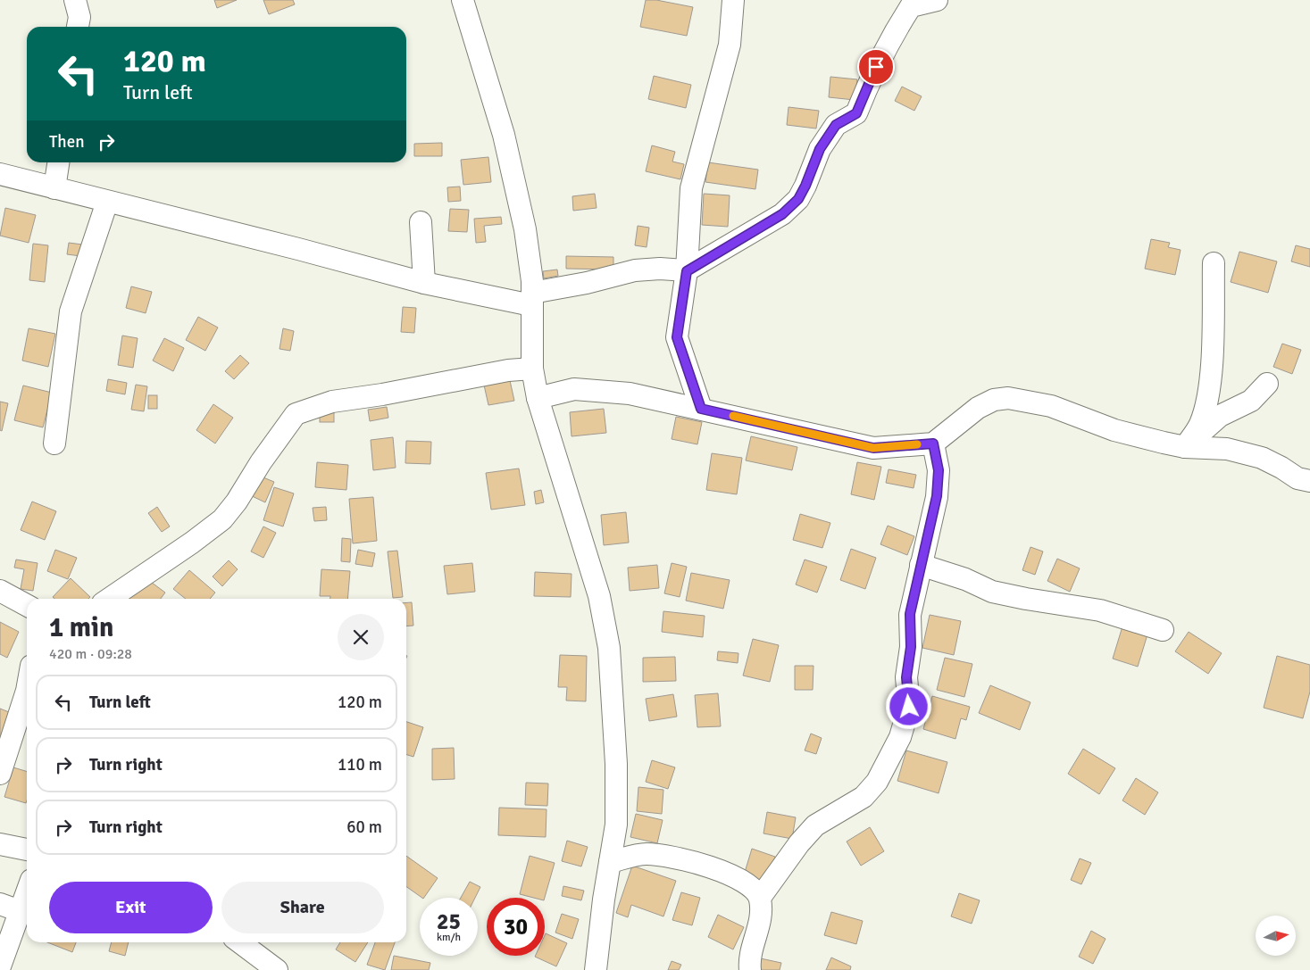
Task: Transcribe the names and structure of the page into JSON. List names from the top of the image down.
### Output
{
  "north": "right",
  "page": {
    "turn": ["120 m", "Turn left"],
    "then": "Then",
    "heading": ["1 min", "420 m · 09:28"],
    "list": [
      {
        "name": "Turn left",
        "value": "120 m"
      },
      {
        "name": "Turn right",
        "value": "110 m"
      },
      {
        "name": "Turn right",
        "value": "60 m"
      }
    ],
    "buttons": ["Exit", "Share"],
    "speed": "25 km/h",
    "limit": "30"
  }
}
